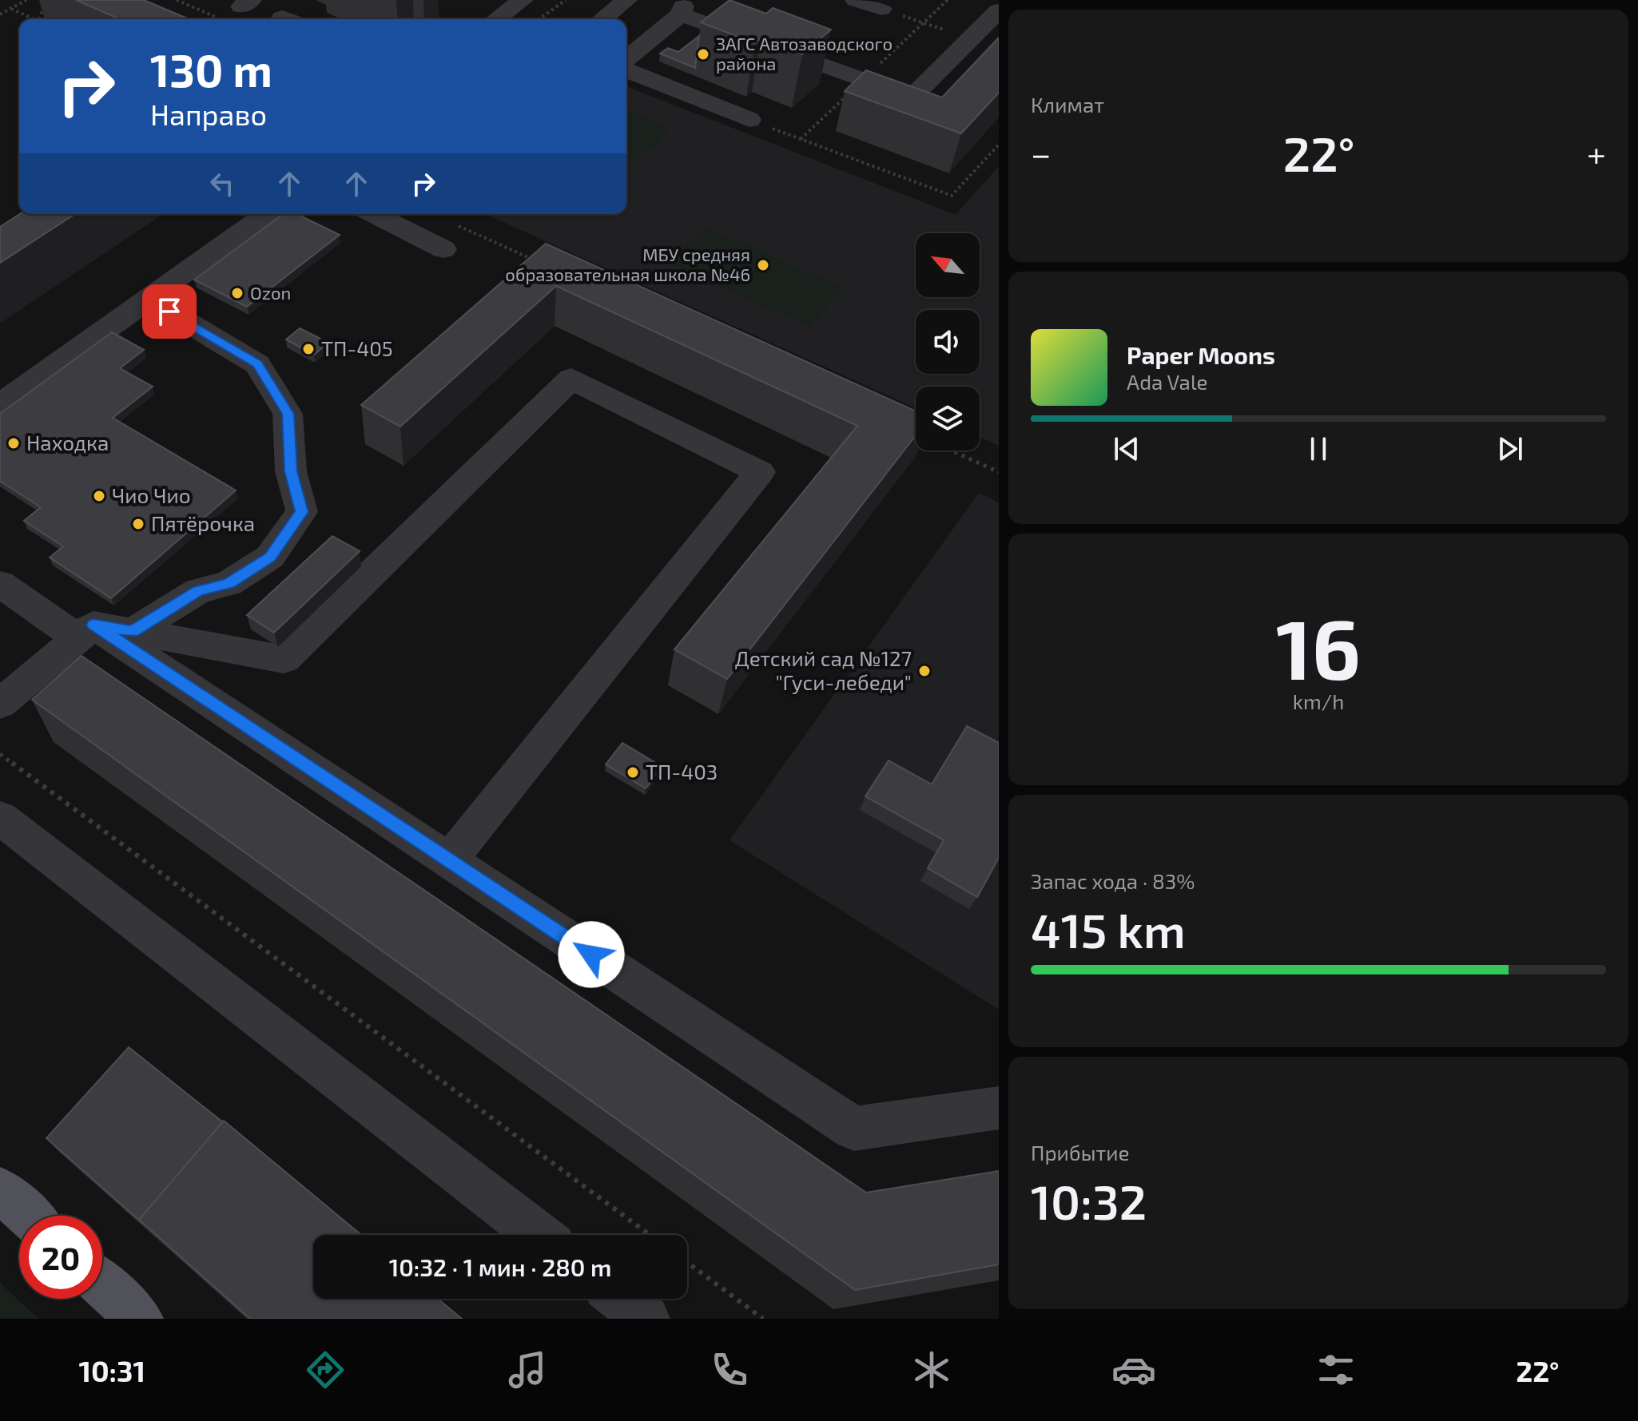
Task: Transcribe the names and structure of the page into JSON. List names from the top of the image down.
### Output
{
  "places": [
    "ЗАГС Автозаводского района",
    "МБУ средняя образовательная школа №46",
    "Ozon",
    "ТП-405",
    "Находка",
    "Чио Чио",
    "Пятёрочка",
    "Детский сад №127 \"Гуси-лебеди\"",
    "ТП-403"
  ],
  "north": "top left",
  "page": {
    "tile": [
      "Климат",
      ["16", "km/h"],
      ["Запас хода · 83%", "415 km"],
      ["Прибытие", "10:32"]
    ],
    "turn": ["130 m", "Направо"],
    "heat": ["−", "22°", "+"],
    "song": ["Paper Moons", "Ada Vale"],
    "limit": "20",
    "trip": "10:32 · 1 мин · 280 m",
    "tabs": ["10:31", "22°"]
  }
}
